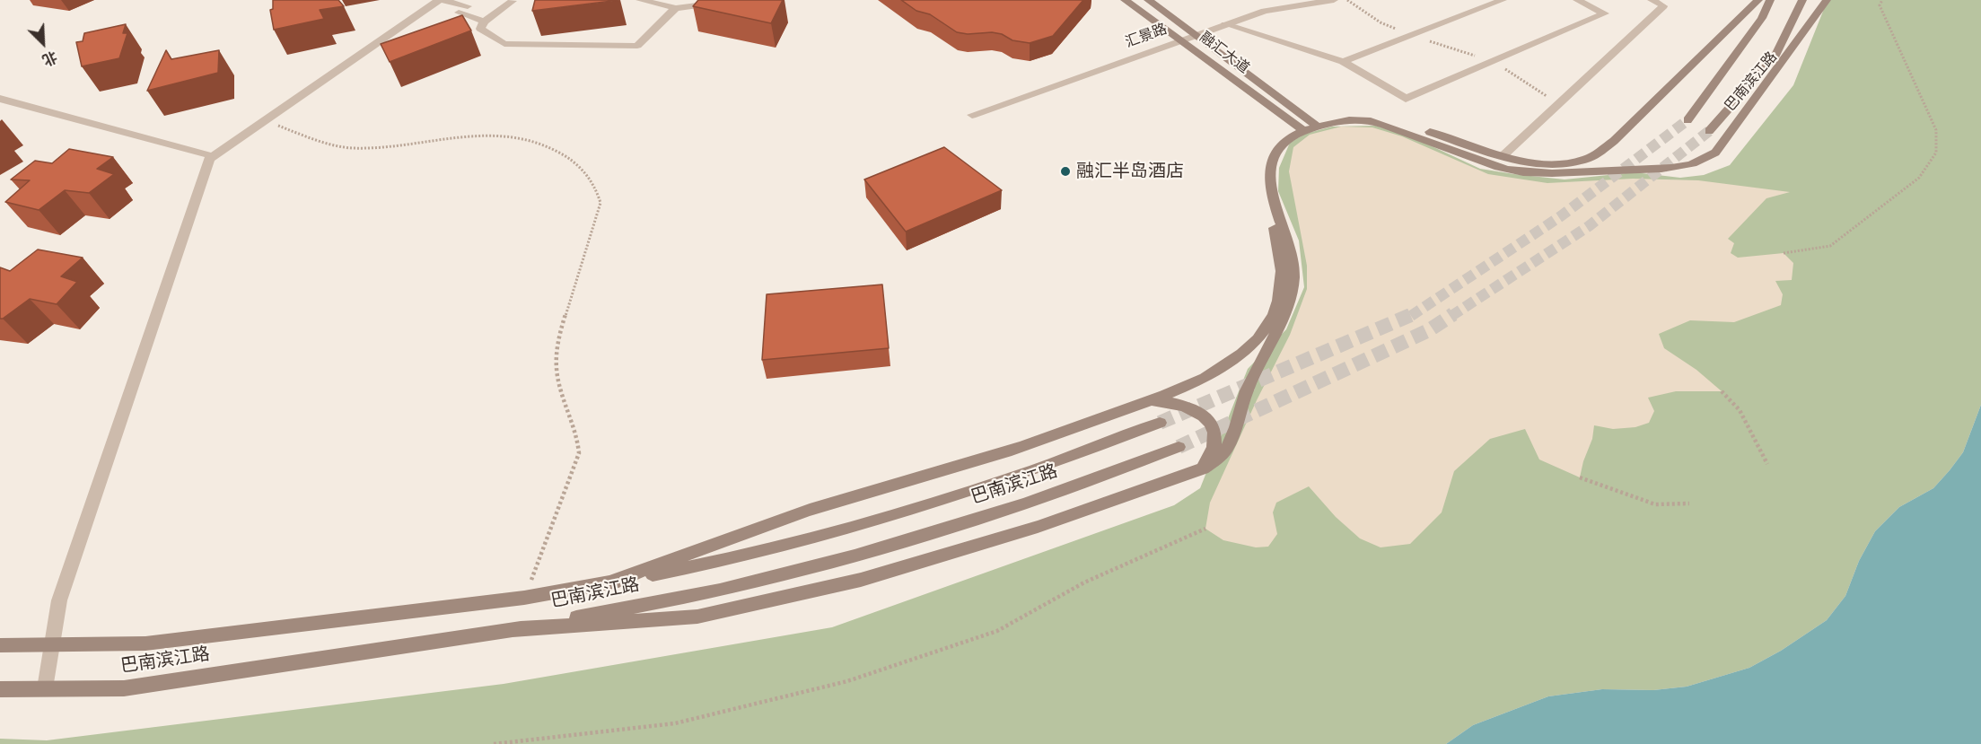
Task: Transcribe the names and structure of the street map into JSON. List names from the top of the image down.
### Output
{
  "streets": {
    "main road": ["融汇大道", "巴南滨江路"],
    "street": ["汇景路"]
  },
  "crossings": [
    ["汇景路", "融汇大道"]
  ],
  "places": ["融汇半岛酒店"],
  "north": "bottom right"
}
